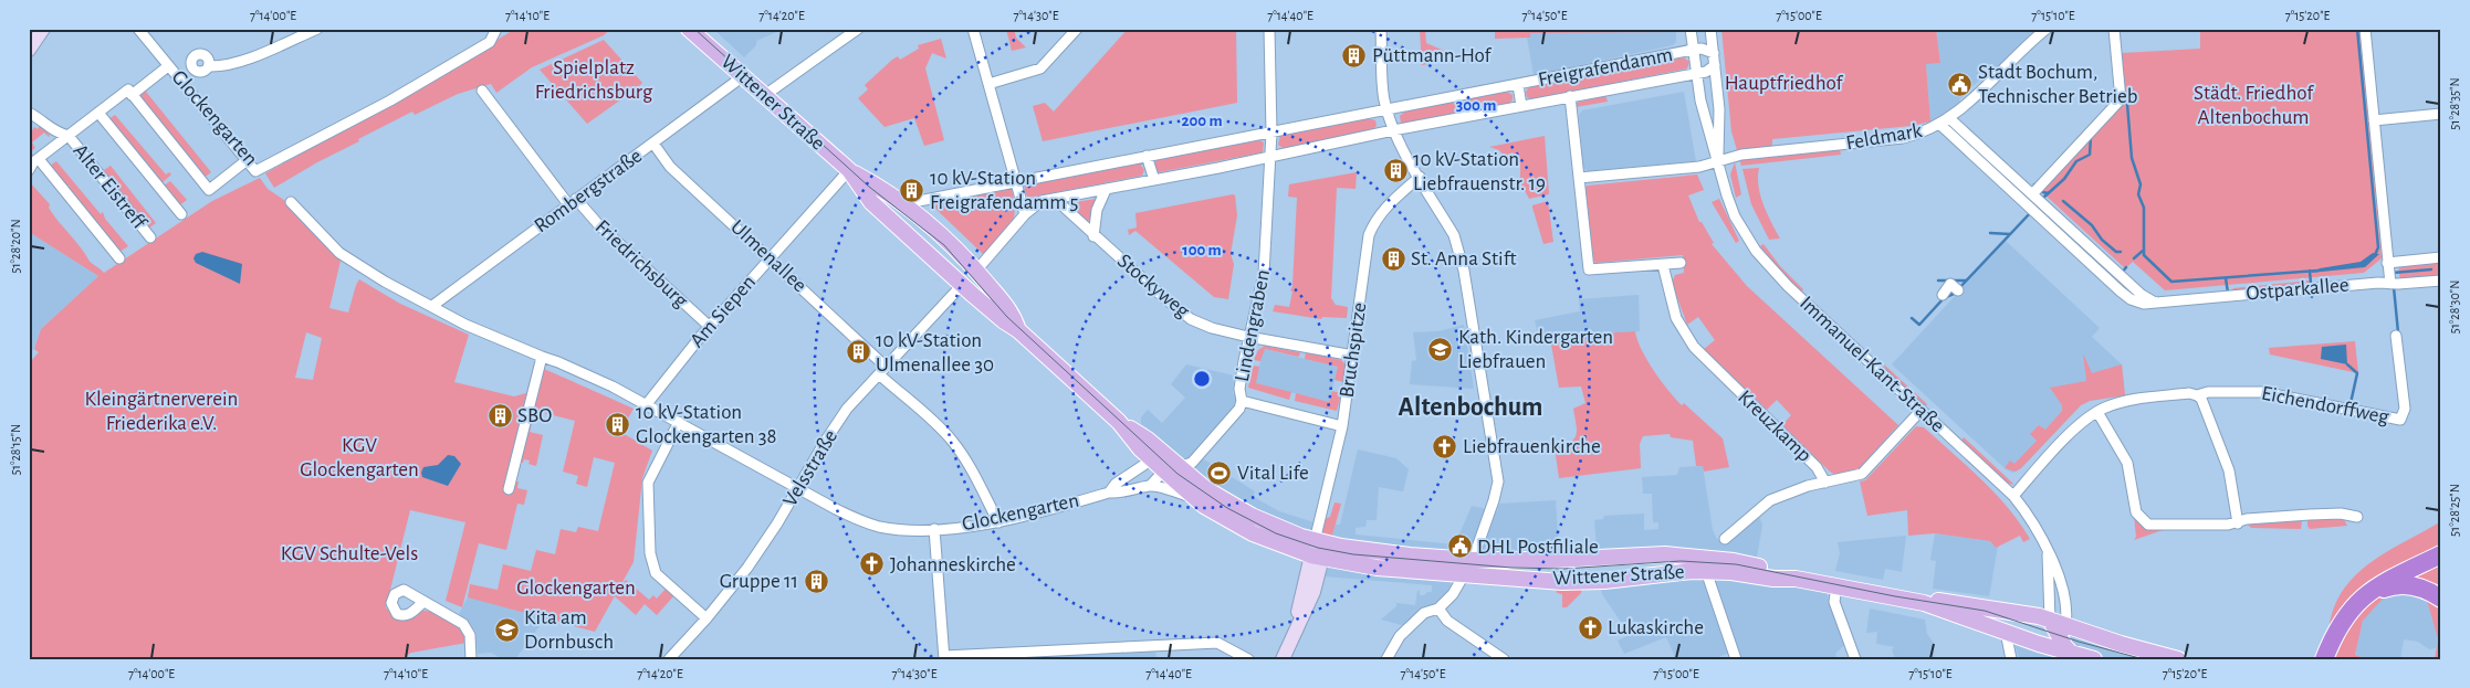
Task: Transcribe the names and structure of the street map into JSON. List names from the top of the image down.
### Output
{
  "streets": {
    "main road": ["Wittener Straße"],
    "street": [
      "Freigrafendamm",
      "Glockengarten",
      "Feldmark",
      "Alter Eistreff",
      "Rombergstraße",
      "Ulmenallee",
      "Friedrichsburg",
      "Stockyweg",
      "Ostparkallee",
      "Am Siepen",
      "Lindengraben",
      "Bruchspitze",
      "Immanuel-Kant-Straße",
      "Eichendorffweg",
      "Kreuzkamp",
      "Velsstraße"
    ]
  },
  "crossings": [
    ["Freigrafendamm", "Wittener Straße"],
    ["Freigrafendamm", "Stockyweg"],
    ["Freigrafendamm", "Lindengraben"],
    ["Freigrafendamm", "Immanuel-Kant-Straße"],
    ["Wittener Straße", "Glockengarten"],
    ["Wittener Straße", "Rombergstraße"],
    ["Wittener Straße", "Am Siepen"],
    ["Wittener Straße", "Lindengraben"],
    ["Wittener Straße", "Bruchspitze"],
    ["Wittener Straße", "Immanuel-Kant-Straße"],
    ["Wittener Straße", "Velsstraße"],
    ["Glockengarten", "Alter Eistreff"],
    ["Glockengarten", "Rombergstraße"],
    ["Glockengarten", "Am Siepen"],
    ["Glockengarten", "Velsstraße"],
    ["Feldmark", "Ostparkallee"],
    ["Feldmark", "Immanuel-Kant-Straße"],
    ["Rombergstraße", "Ulmenallee"],
    ["Rombergstraße", "Friedrichsburg"],
    ["Ulmenallee", "Am Siepen"],
    ["Ulmenallee", "Velsstraße"],
    ["Friedrichsburg", "Am Siepen"],
    ["Stockyweg", "Lindengraben"],
    ["Stockyweg", "Bruchspitze"],
    ["Immanuel-Kant-Straße", "Eichendorffweg"],
    ["Immanuel-Kant-Straße", "Kreuzkamp"]
  ],
  "districts": ["Altenbochum"],
  "parks": [
    "Spielplatz Friedrichsburg",
    "Hauptfriedhof",
    "Städt. Friedhof Altenbochum",
    "Kleingärtnerverein Friederika e.V.",
    "KGV Glockengarten",
    "KGV Schulte-Vels",
    "Glockengarten"
  ],
  "places": {
    "building": [
      "Püttmann-Hof",
      "10 kV-Station Liebfrauenstr. 19",
      "10 kV-Station Freigrafendamm 5",
      "St. Anna Stift",
      "10 kV-Station Ulmenallee 30",
      "SBO",
      "10 kV-Station Glockengarten 38",
      "Gruppe 11"
    ],
    "public building": ["Stadt Bochum, Technischer Betrieb", "DHL Postfiliale"],
    "school or university": ["Kath. Kindergarten Liebfrauen", "Kita am Dornbusch"],
    "church": ["Liebfrauenkirche", "Johanneskirche", "Lukaskirche"],
    "sports": ["Vital Life"]
  },
  "coordinates": [
    "7°14'00\"E",
    "7°14'10\"E",
    "7°14'20\"E",
    "7°14'30\"E",
    "7°14'40\"E",
    "7°14'50\"E",
    "7°15'00\"E",
    "7°15'10\"E",
    "7°15'20\"E",
    "51°28'35\"N",
    "51°28'20\"N",
    "51°28'30\"N",
    "51°28'15\"N",
    "51°28'25\"N"
  ],
  "rings": ["300 m", "200 m", "100 m"]
}
